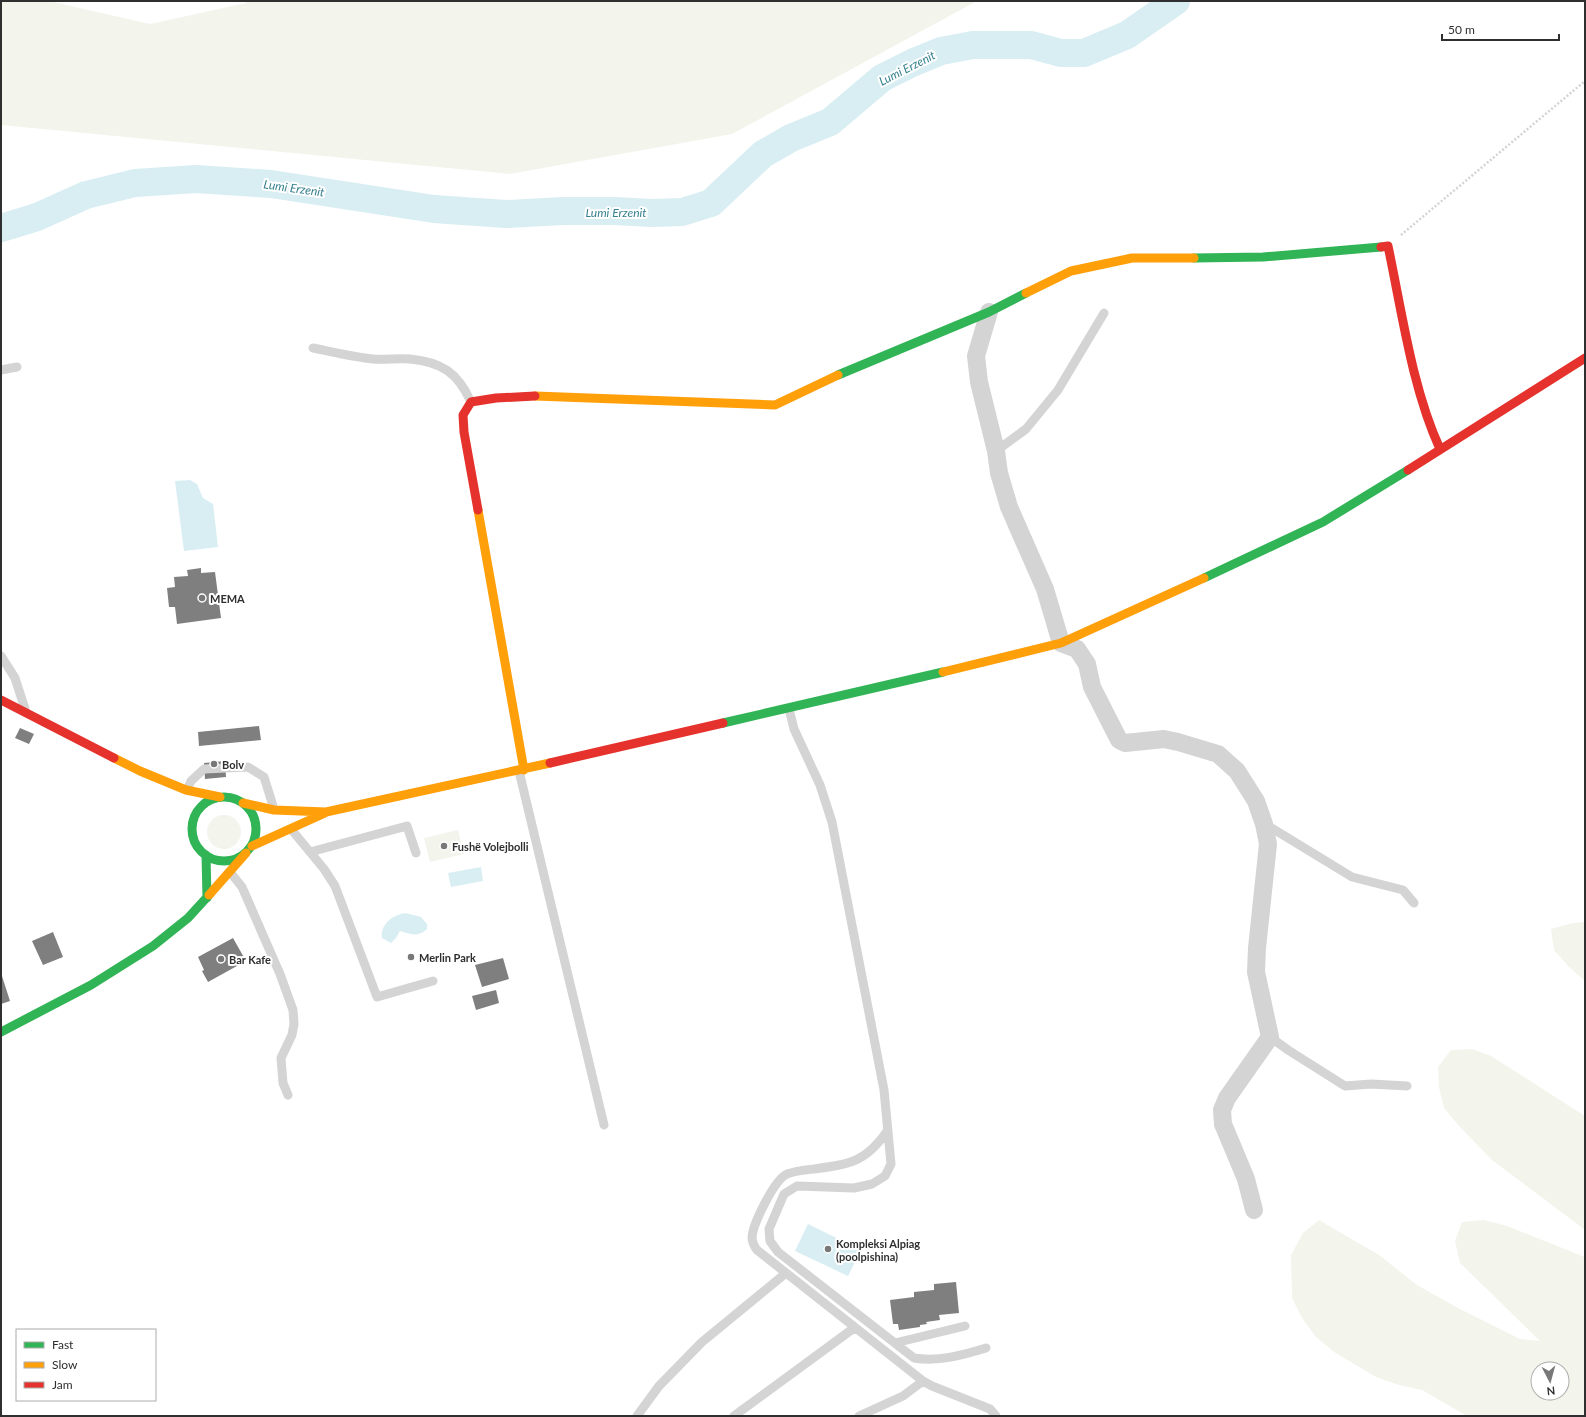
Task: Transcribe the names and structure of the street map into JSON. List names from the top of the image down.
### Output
{
  "water": ["Lumi Erzenit"],
  "places": [
    "MEMA",
    "Bolv",
    "Fushë Volejbolli",
    "Merlin Park",
    "Bar Kafe",
    "Kompleksi Alpiag (poolpishina)"
  ],
  "legend": ["Fast", "Slow", "Jam"],
  "scale_bar": "50 m",
  "north": "bottom"
}
